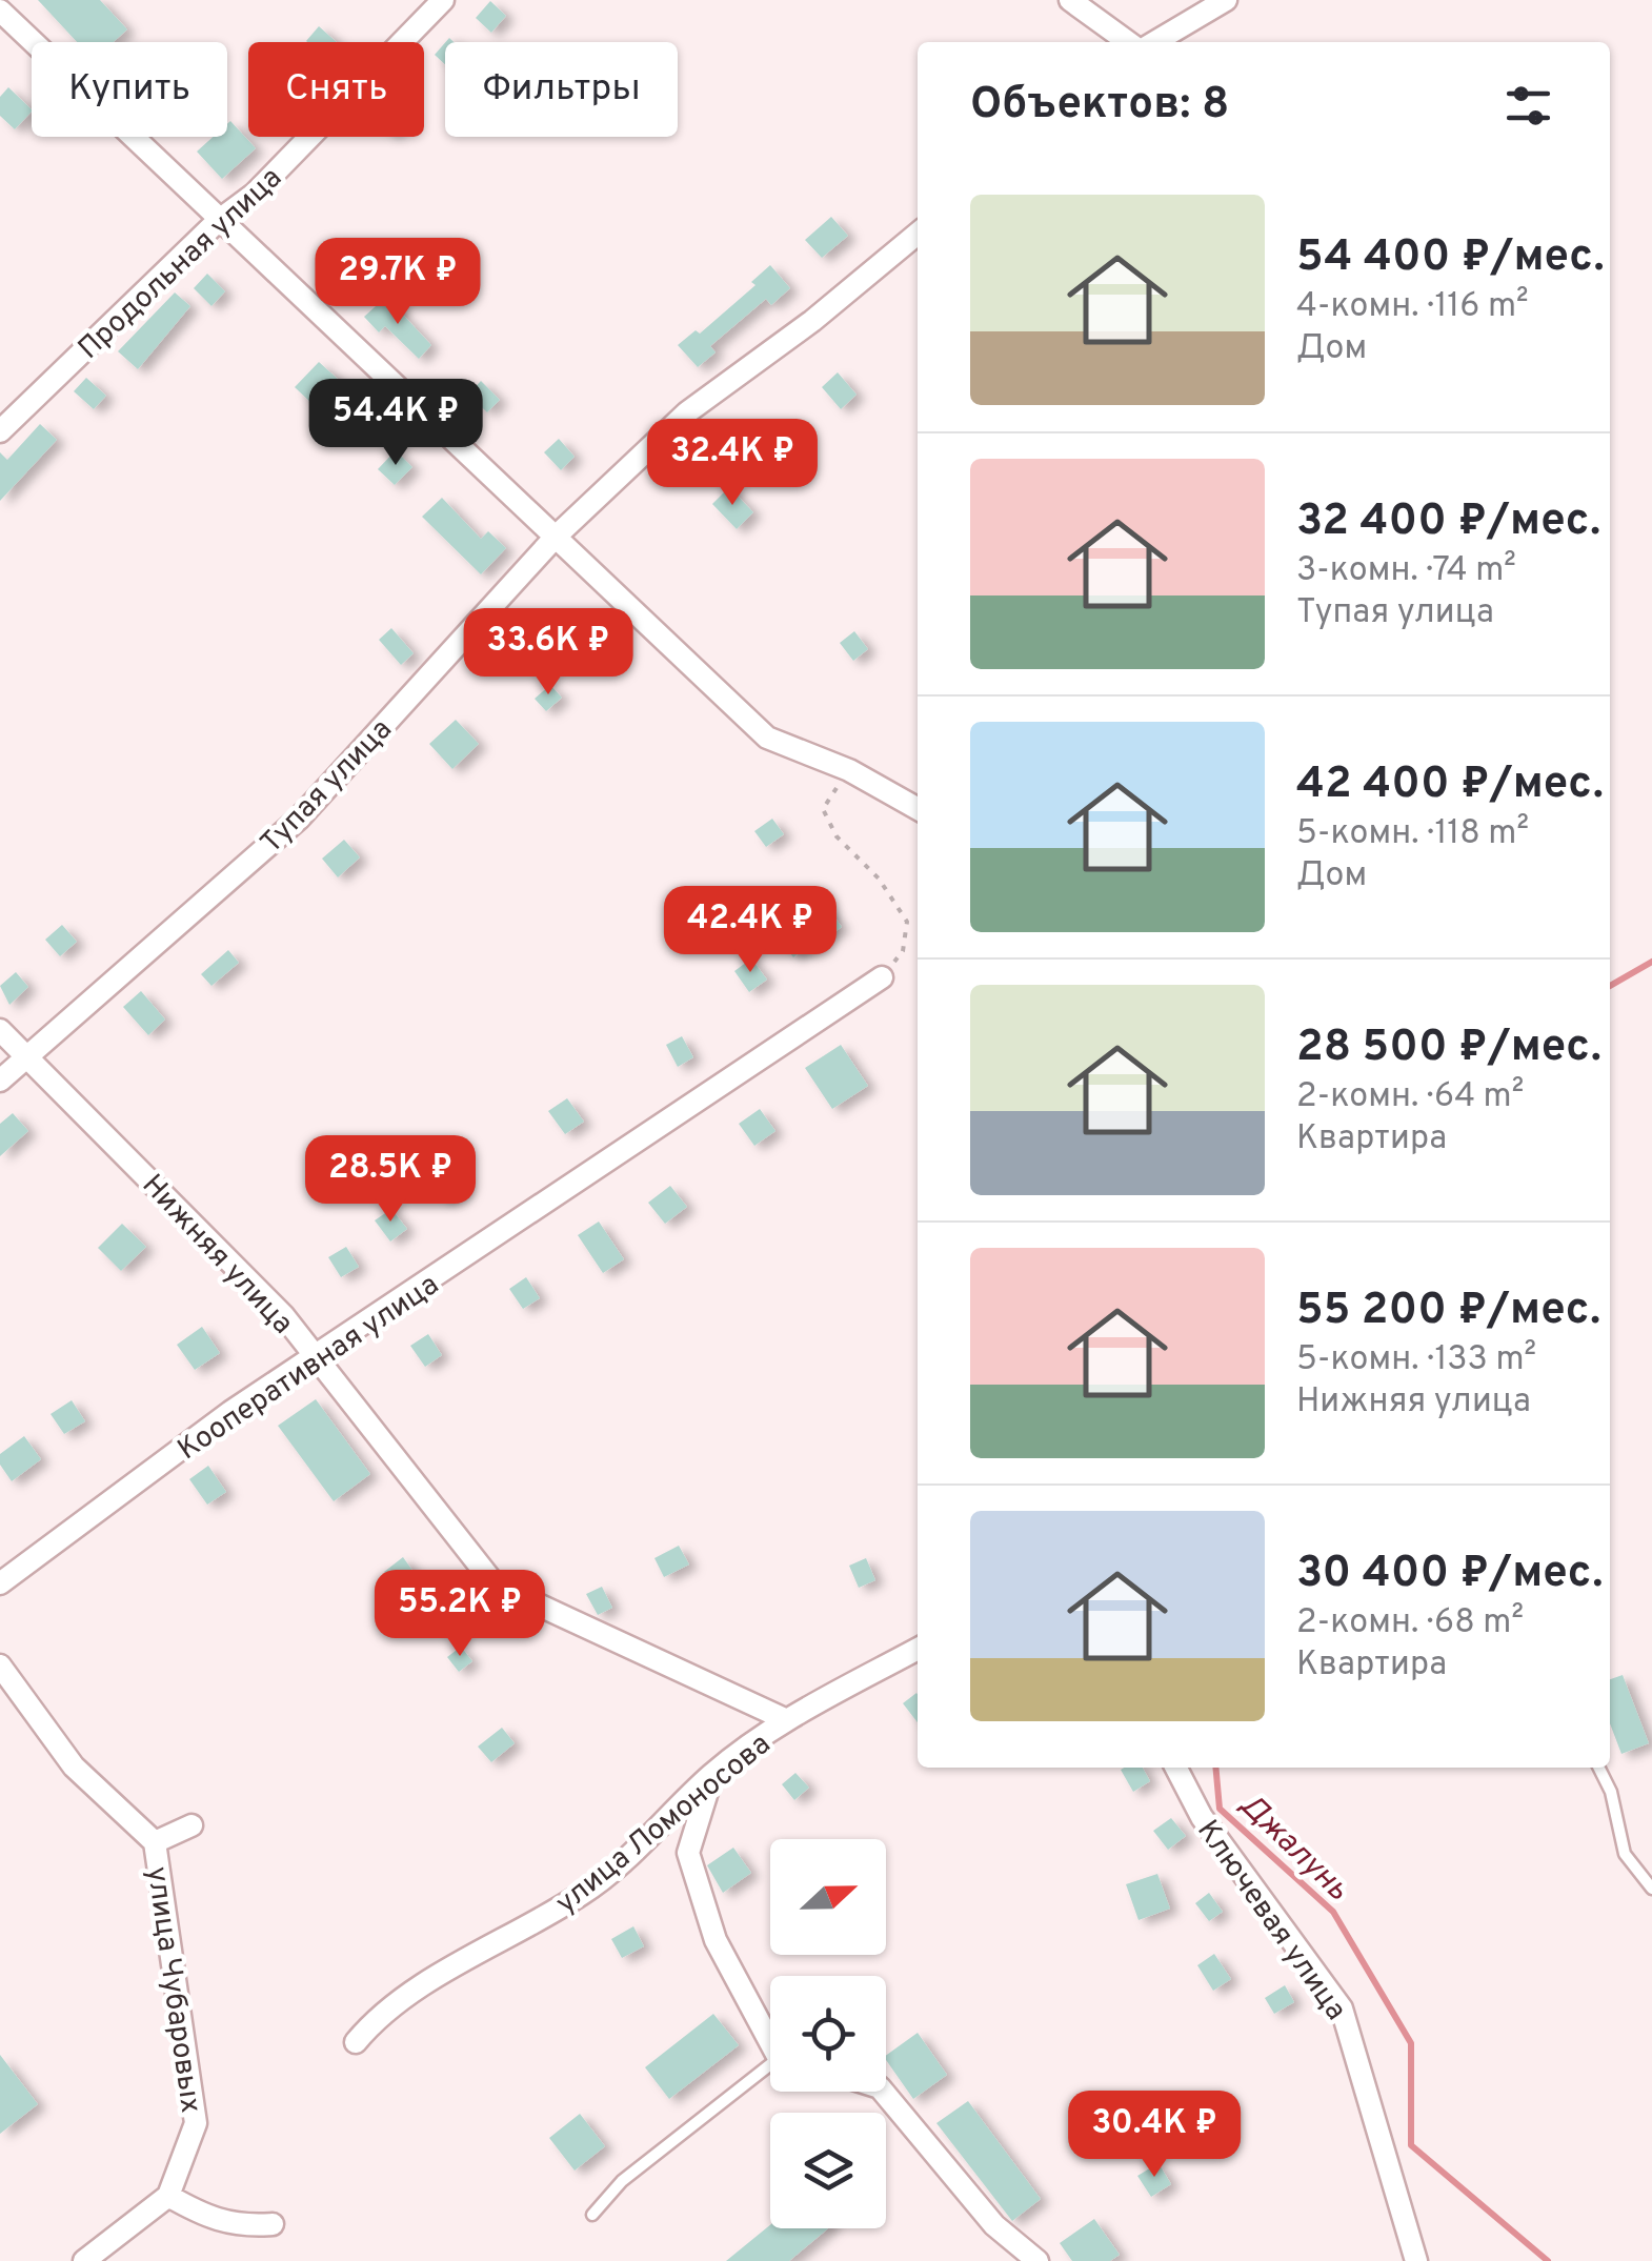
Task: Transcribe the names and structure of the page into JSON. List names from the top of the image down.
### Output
{
  "streets": {
    "street": [
      "Продольная улица",
      "Тупая улица",
      "Нижняя улица",
      "Кооперативная улица",
      "улица Ломоносова",
      "Ключевая улица",
      "улица Чубаровых"
    ]
  },
  "crossings": [
    ["Тупая улица", "Нижняя улица"],
    ["Нижняя улица", "Кооперативная улица"],
    ["Нижняя улица", "улица Ломоносова"]
  ],
  "water": ["Джалунь"],
  "north": "right",
  "page": {
    "chip": ["Купить", "Снять", "Фильтры"],
    "heading": "Объектов: 8",
    "list": [
      {
        "name": "54 400 ₽/мес.",
        "note": "4-комн. · 116 m² · Дом"
      },
      {
        "name": "32 400 ₽/мес.",
        "note": "3-комн. · 74 m² · Тупая улица"
      },
      {
        "name": "42 400 ₽/мес.",
        "note": "5-комн. · 118 m² · Дом"
      },
      {
        "name": "28 500 ₽/мес.",
        "note": "2-комн. · 64 m² · Квартира"
      },
      {
        "name": "55 200 ₽/мес.",
        "note": "5-комн. · 133 m² · Нижняя улица"
      },
      {
        "name": "30 400 ₽/мес.",
        "note": "2-комн. · 68 m² · Квартира"
      }
    ],
    "price": [
      "29.7K ₽",
      "54.4K ₽",
      "32.4K ₽",
      "33.6K ₽",
      "42.4K ₽",
      "28.5K ₽",
      "55.2K ₽",
      "30.4K ₽"
    ]
  }
}
